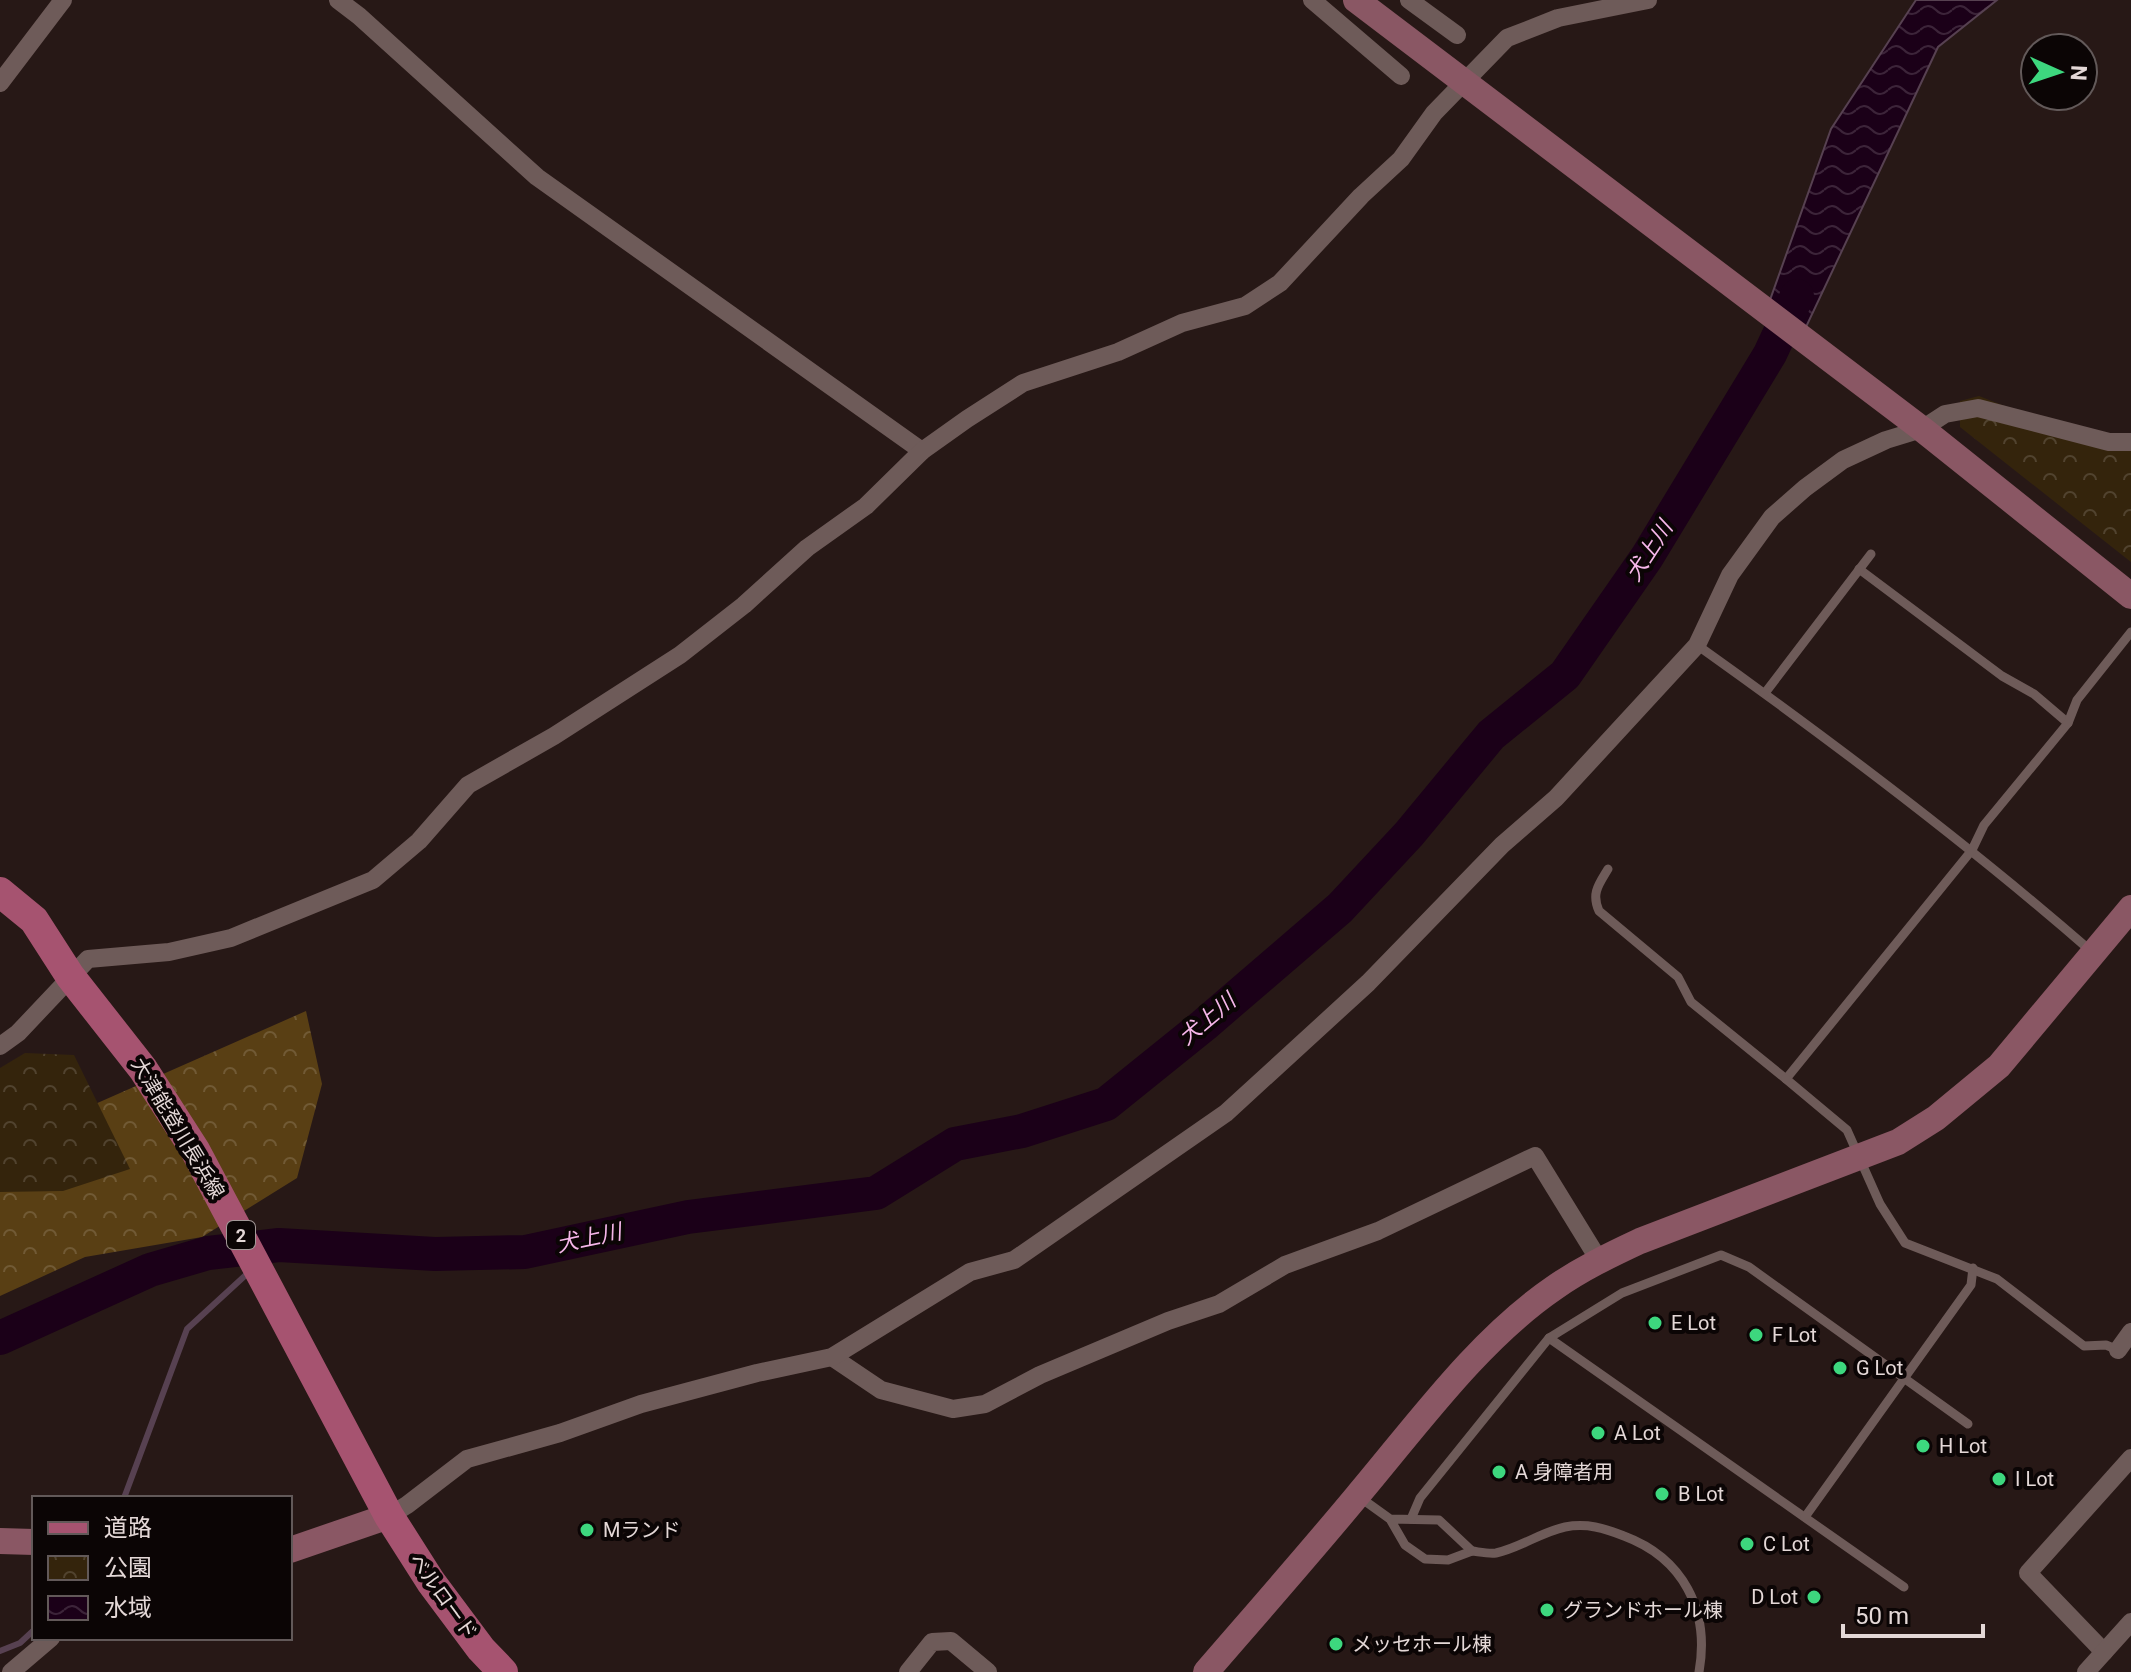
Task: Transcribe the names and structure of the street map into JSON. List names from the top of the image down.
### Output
{
  "streets": {
    "main road": ["大津能登川長浜線", "2", "ベルロード"]
  },
  "crossings": [
    ["大津能登川長浜線", "ベルロード"]
  ],
  "water": ["犬上川"],
  "places": [
    "E Lot",
    "F Lot",
    "G Lot",
    "A Lot",
    "H Lot",
    "A 身障者用",
    "I Lot",
    "B Lot",
    "Mランド",
    "C Lot",
    "D Lot",
    "グランドホール棟",
    "メッセホール棟"
  ],
  "legend": ["道路", "公園", "水域"],
  "scale_bar": "50 m",
  "north": "right"
}
